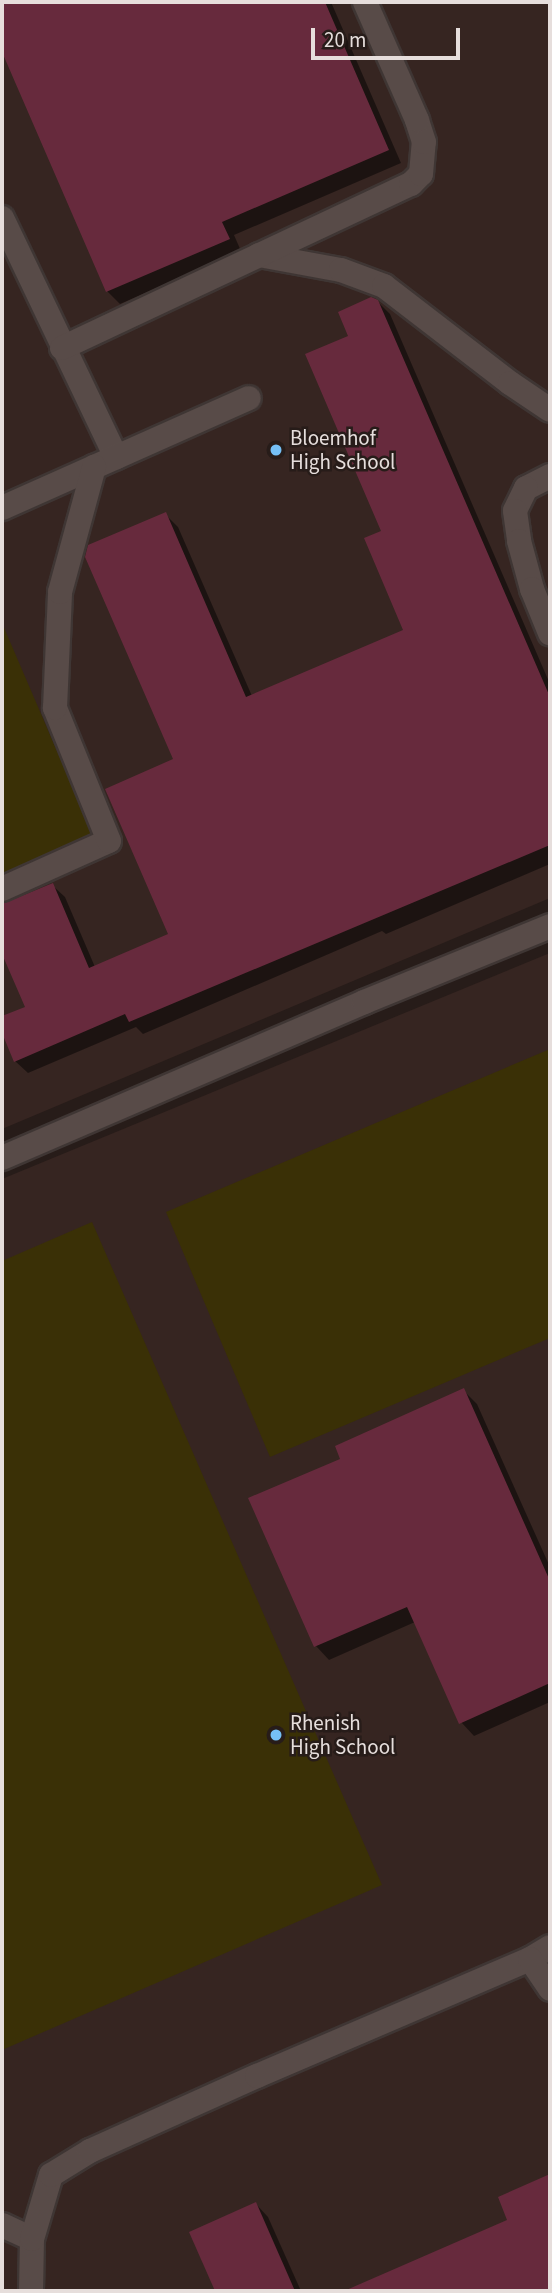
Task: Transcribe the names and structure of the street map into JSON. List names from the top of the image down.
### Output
{
  "places": ["Bloemhof High School", "Rhenish High School"],
  "scale_bar": "20 m"
}
